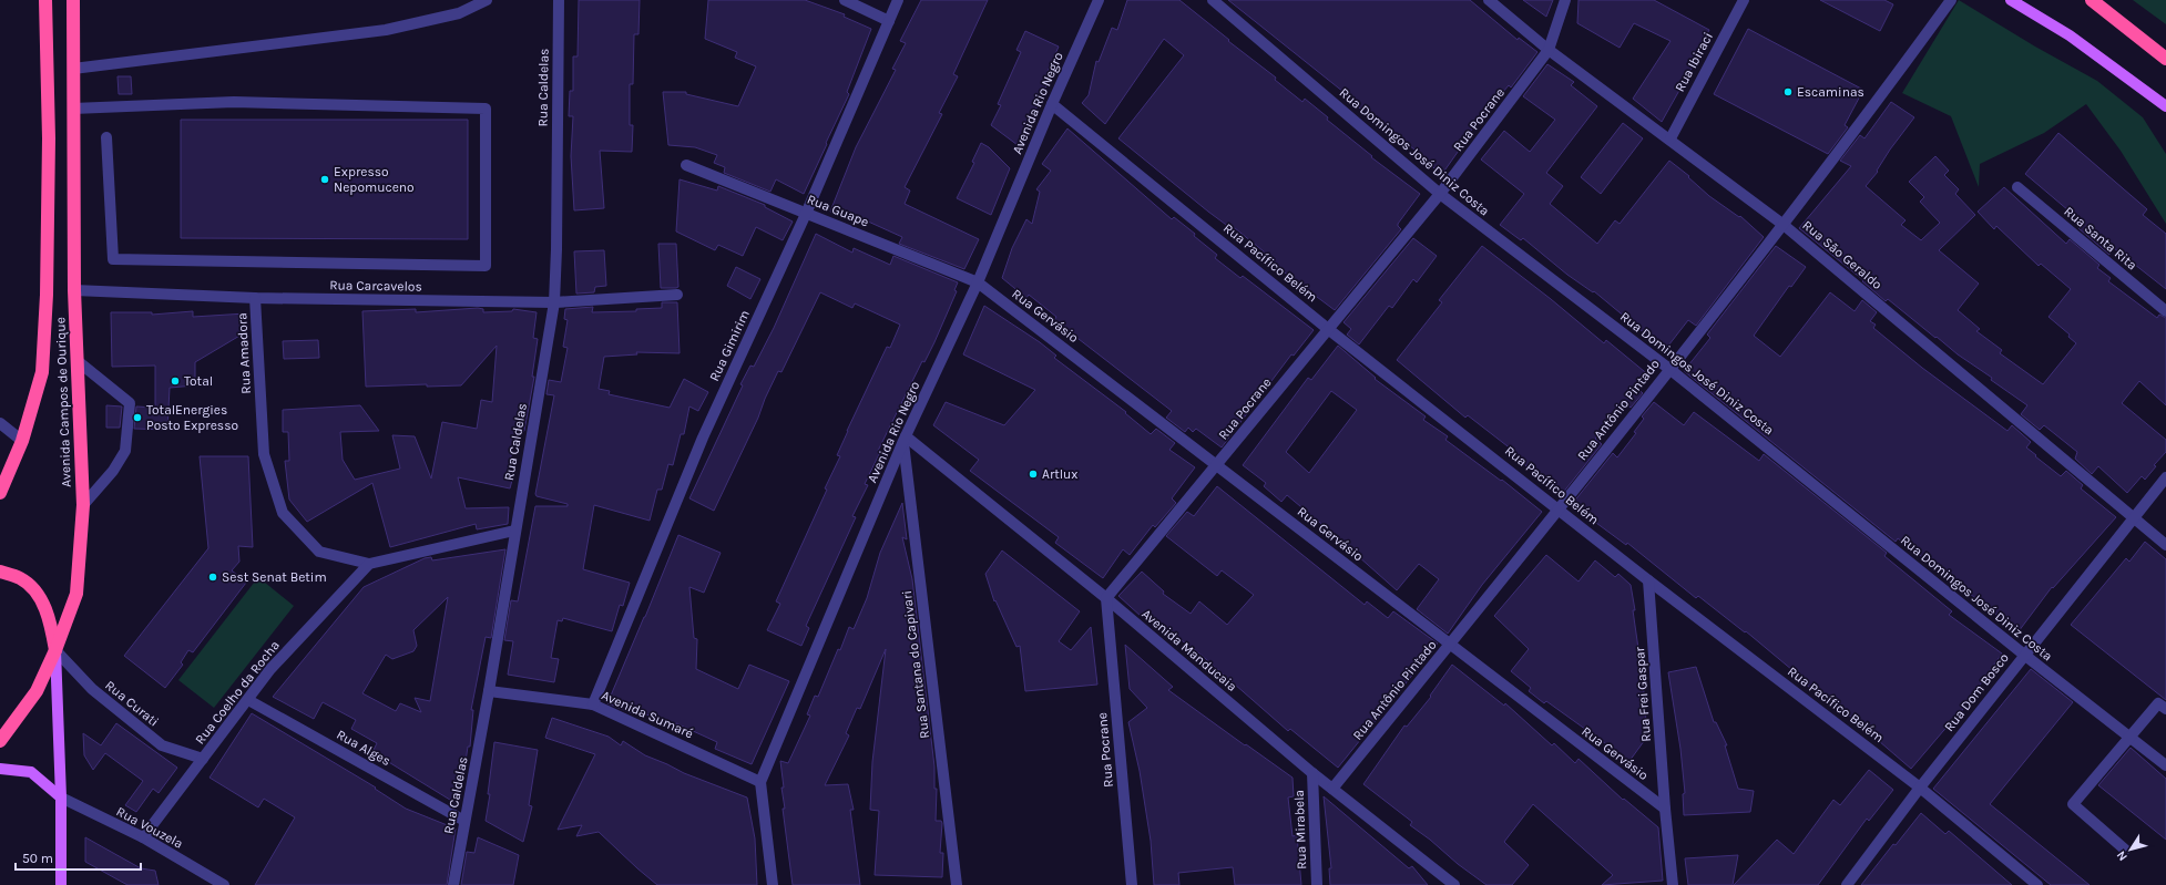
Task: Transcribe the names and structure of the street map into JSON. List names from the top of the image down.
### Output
{
  "streets": {
    "highway": ["Avenida Campos de Ourique"],
    "street": [
      "Rua Ibiraci",
      "Rua Caldelas",
      "Avenida Rio Negro",
      "Rua Pocrane",
      "Rua Domingos José Diniz Costa",
      "Rua Guape",
      "Rua Santa Rita",
      "Rua São Geraldo",
      "Rua Pacífico Belém",
      "Rua Carcavelos",
      "Rua Gervásio",
      "Rua Gimirim",
      "Rua Amadora",
      "Rua Antônio Pintado",
      "Avenida Manducaia",
      "Rua Santana do Capivari",
      "Rua Coelho da Rocha",
      "Rua Dom Bosco",
      "Rua Frei Gaspar",
      "Rua Curati",
      "Avenida Sumaré",
      "Rua Alges",
      "Rua Vouzela",
      "Rua Mirabela"
    ]
  },
  "crossings": [
    ["Rua Ibiraci", "Rua São Geraldo"],
    ["Rua Caldelas", "Rua Carcavelos"],
    ["Rua Caldelas", "Avenida Sumaré"],
    ["Rua Caldelas", "Rua Alges"],
    ["Avenida Rio Negro", "Rua Guape"],
    ["Avenida Rio Negro", "Rua Pacífico Belém"],
    ["Avenida Rio Negro", "Rua Gervásio"],
    ["Avenida Rio Negro", "Avenida Manducaia"],
    ["Avenida Rio Negro", "Rua Santana do Capivari"],
    ["Avenida Rio Negro", "Avenida Sumaré"],
    ["Rua Pocrane", "Rua Domingos José Diniz Costa"],
    ["Rua Pocrane", "Rua São Geraldo"],
    ["Rua Pocrane", "Rua Pacífico Belém"],
    ["Rua Pocrane", "Rua Gervásio"],
    ["Rua Pocrane", "Avenida Manducaia"],
    ["Rua Domingos José Diniz Costa", "Rua Antônio Pintado"],
    ["Rua Domingos José Diniz Costa", "Rua Dom Bosco"],
    ["Rua Guape", "Rua Gervásio"],
    ["Rua Guape", "Rua Gimirim"],
    ["Rua São Geraldo", "Rua Antônio Pintado"],
    ["Rua São Geraldo", "Rua Dom Bosco"],
    ["Rua Pacífico Belém", "Rua Antônio Pintado"],
    ["Rua Pacífico Belém", "Rua Dom Bosco"],
    ["Rua Pacífico Belém", "Rua Frei Gaspar"],
    ["Rua Carcavelos", "Rua Amadora"],
    ["Rua Carcavelos", "Avenida Campos de Ourique"],
    ["Rua Gervásio", "Rua Antônio Pintado"],
    ["Rua Gervásio", "Rua Frei Gaspar"],
    ["Rua Gimirim", "Avenida Sumaré"],
    ["Rua Amadora", "Rua Coelho da Rocha"],
    ["Avenida Campos de Ourique", "Rua Curati"],
    ["Avenida Campos de Ourique", "Rua Vouzela"],
    ["Rua Antônio Pintado", "Avenida Manducaia"],
    ["Avenida Manducaia", "Rua Santana do Capivari"],
    ["Avenida Manducaia", "Rua Mirabela"],
    ["Rua Coelho da Rocha", "Rua Curati"],
    ["Rua Coelho da Rocha", "Rua Alges"],
    ["Rua Coelho da Rocha", "Rua Vouzela"]
  ],
  "places": [
    "Escaminas",
    "Expresso Nepomuceno",
    "Total",
    "TotalEnergies Posto Expresso",
    "Artlux",
    "Sest Senat Betim"
  ],
  "scale_bar": "50 m",
  "north": "bottom left"
}
